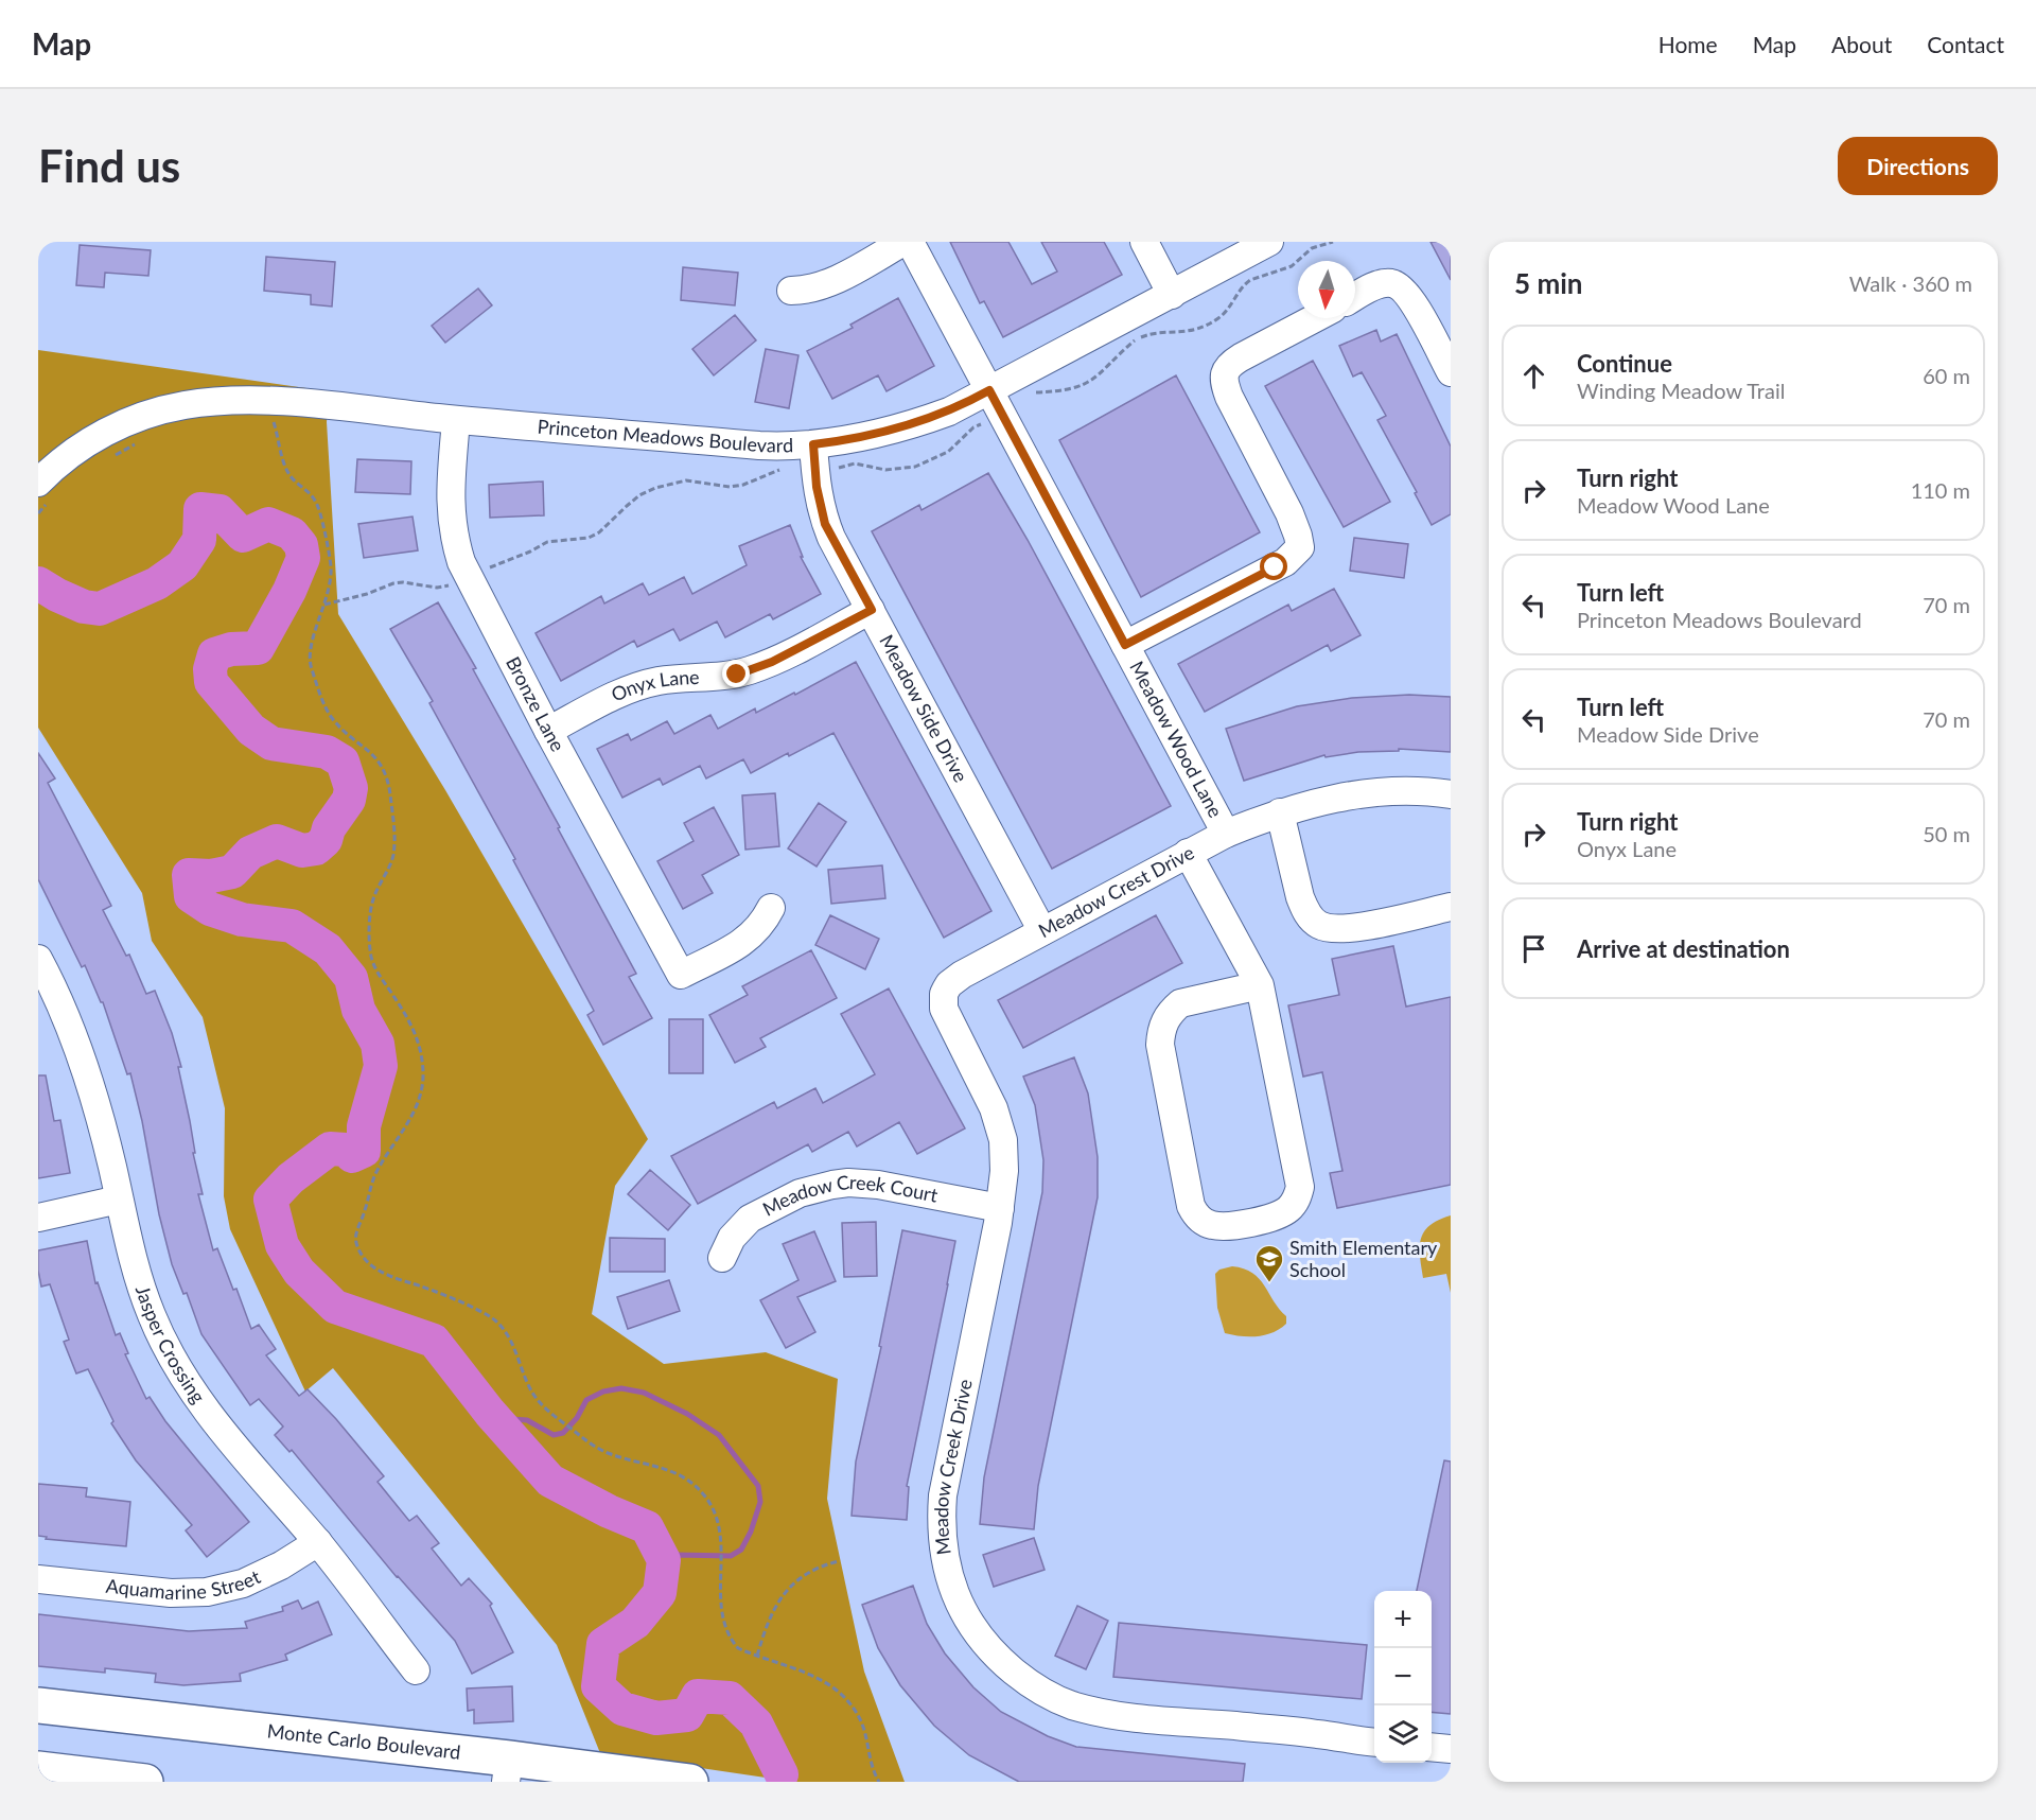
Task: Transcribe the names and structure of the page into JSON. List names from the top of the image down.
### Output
{
  "streets": {
    "main road": ["Monte Carlo Boulevard"],
    "street": [
      "Princeton Meadows Boulevard",
      "Onyx Lane",
      "Bronze Lane",
      "Meadow Side Drive",
      "Meadow Wood Lane",
      "Meadow Crest Drive",
      "Meadow Creek Court",
      "Jasper Crossing",
      "Meadow Creek Drive",
      "Aquamarine Street"
    ]
  },
  "crossings": [
    ["Princeton Meadows Boulevard", "Bronze Lane"],
    ["Princeton Meadows Boulevard", "Meadow Side Drive"],
    ["Princeton Meadows Boulevard", "Meadow Wood Lane"],
    ["Onyx Lane", "Bronze Lane"],
    ["Onyx Lane", "Meadow Side Drive"],
    ["Meadow Side Drive", "Meadow Crest Drive"],
    ["Meadow Wood Lane", "Meadow Crest Drive"],
    ["Meadow Crest Drive", "Meadow Creek Drive"],
    ["Meadow Creek Court", "Meadow Creek Drive"],
    ["Jasper Crossing", "Aquamarine Street"]
  ],
  "places": {
    "school or university": ["Smith Elementary School"]
  },
  "north": "bottom",
  "page": {
    "header": "Map",
    "nav": [
      "Home",
      "Map",
      "About",
      "Contact"
    ],
    "buttons": "Directions",
    "title": "Find us",
    "heading": ["5 min", "Walk · 360 m"],
    "list": [
      ["Continue", "Winding Meadow Trail", "60 m"],
      ["Turn right", "Meadow Wood Lane", "110 m"],
      ["Turn left", "Princeton Meadows Boulevard", "70 m"],
      ["Turn left", "Meadow Side Drive", "70 m"],
      ["Turn right", "Onyx Lane", "50 m"],
      "Arrive at destination"
    ],
    "map_buttons": ["+", "−"]
  }
}
